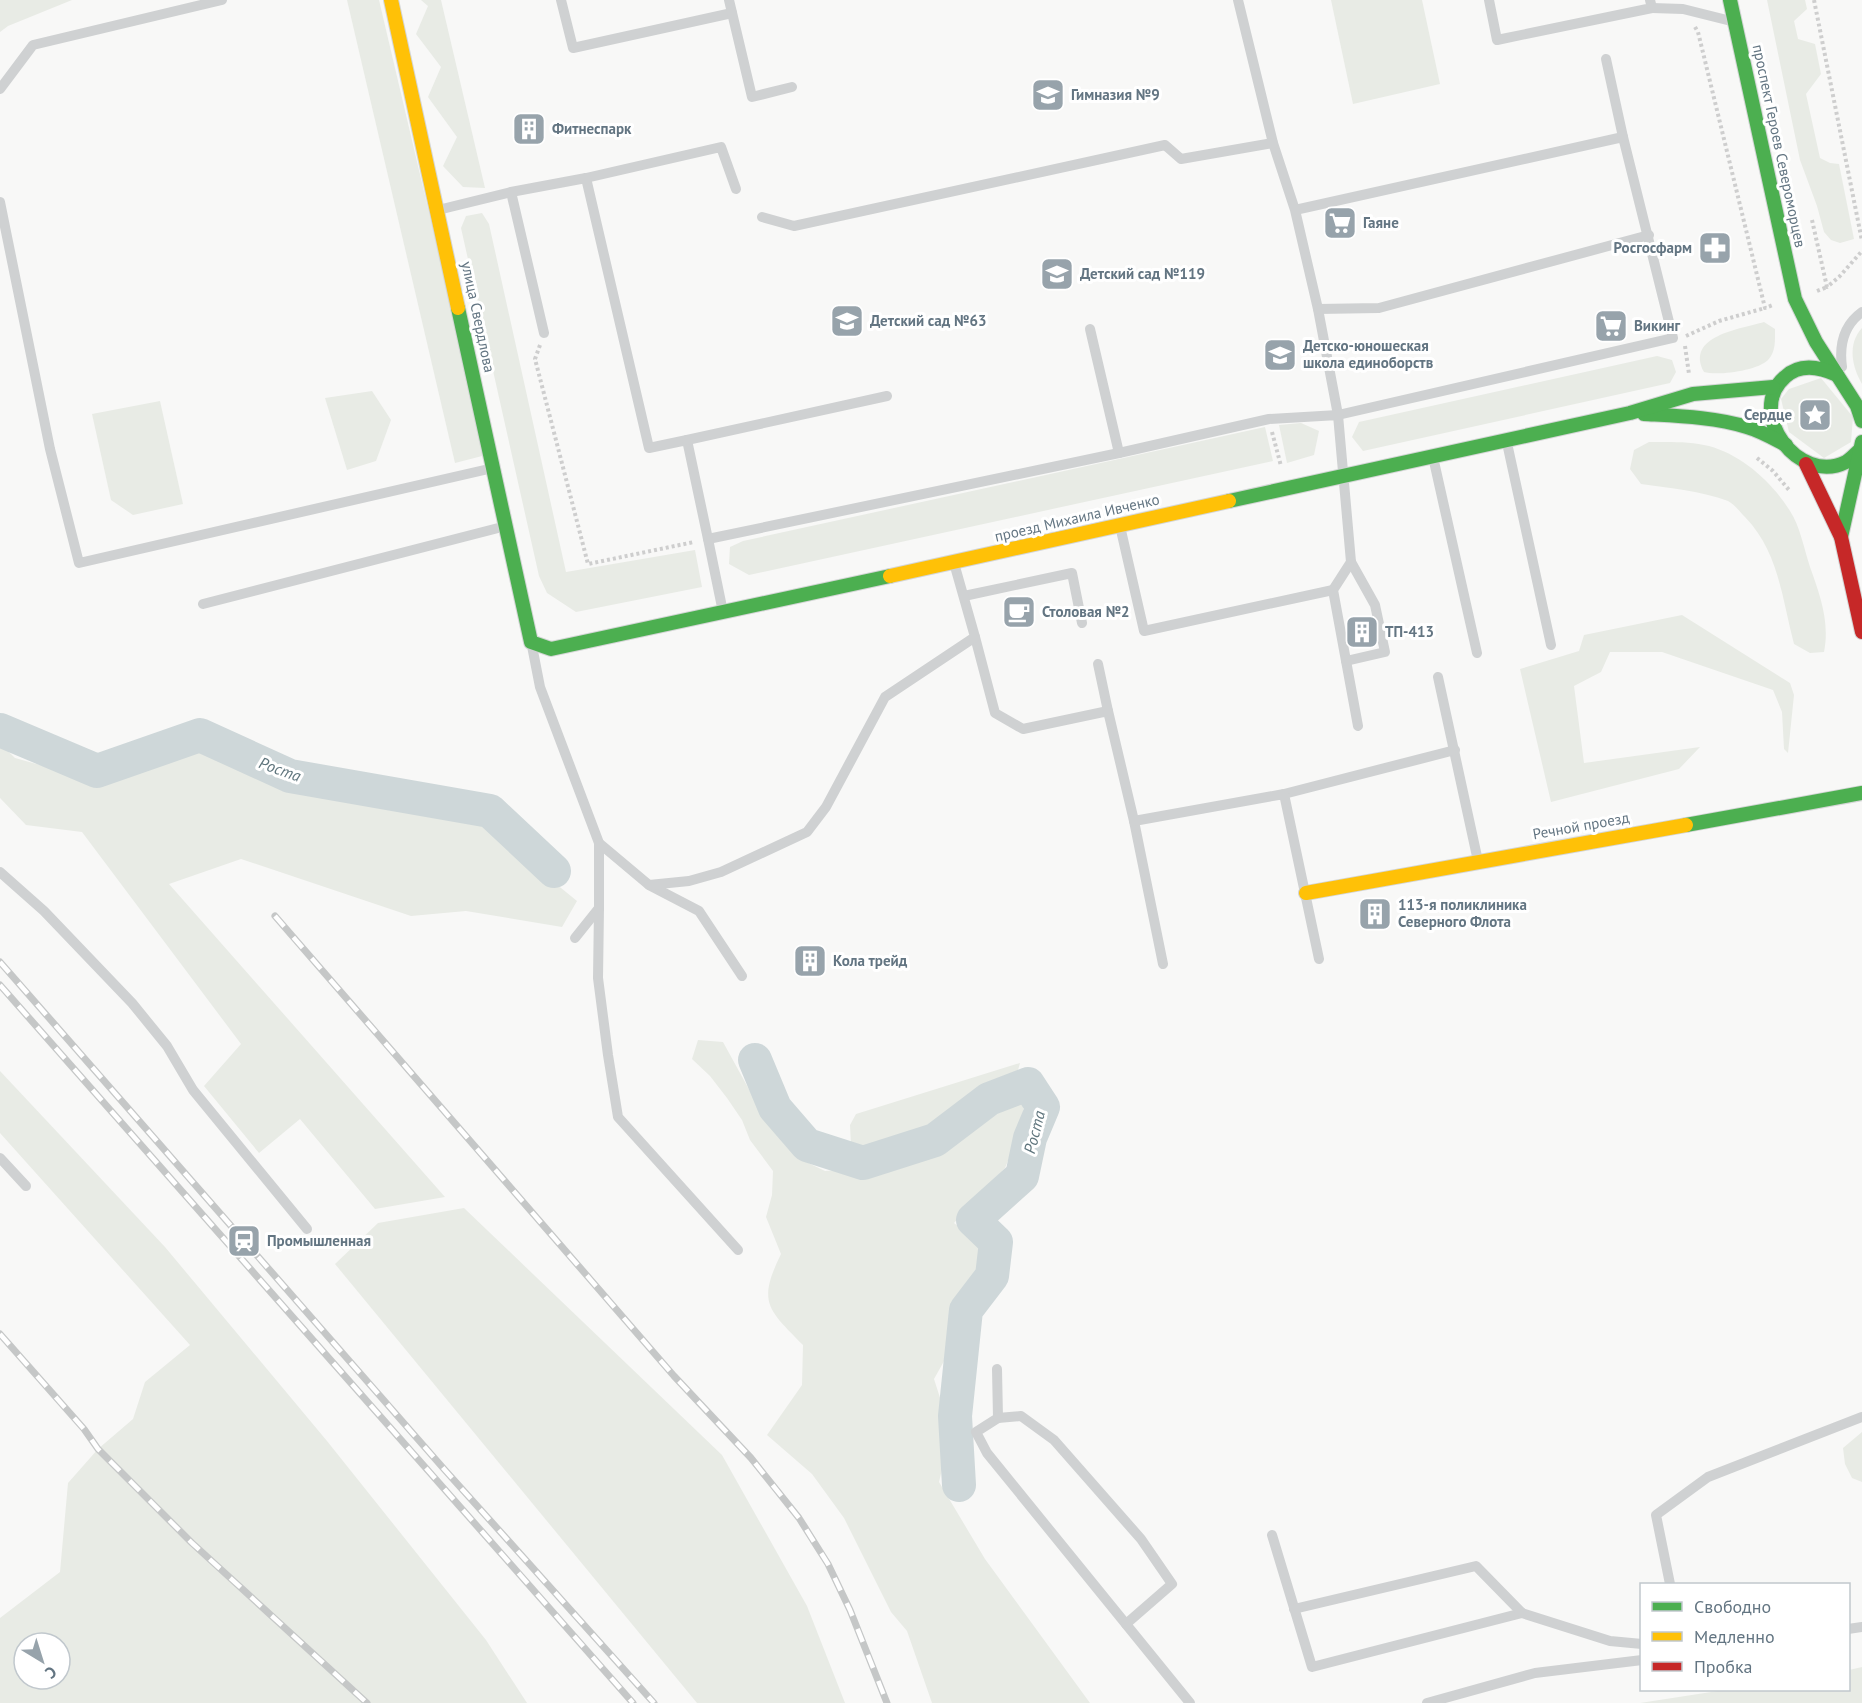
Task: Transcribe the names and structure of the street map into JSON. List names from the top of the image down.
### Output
{
  "streets": {
    "street": [
      "проспект Героев Североморцев",
      "улица Свердлова",
      "проезд Михаила Ивченко",
      "Речной проезд"
    ]
  },
  "crossings": [
    ["улица Свердлова", "проезд Михаила Ивченко"]
  ],
  "water": ["Роста"],
  "places": {
    "school or university": [
      "Гимназия №9",
      "Детский сад №119",
      "Детский сад №63",
      "Детско-юношеская школа единоборств"
    ],
    "building": [
      "Фитнеспарк",
      "ТП-413",
      "113-я поликлиника Северного Флота",
      "Кола трейд"
    ],
    "supermarket": ["Гаяне", "Викинг"],
    "pharmacy": ["Росгосфарм"],
    "place": ["Сердце"],
    "cafe": ["Столовая №2"],
    "station": ["Промышленная"]
  },
  "legend": ["Свободно", "Медленно", "Пробка"],
  "north": "bottom right"
}
